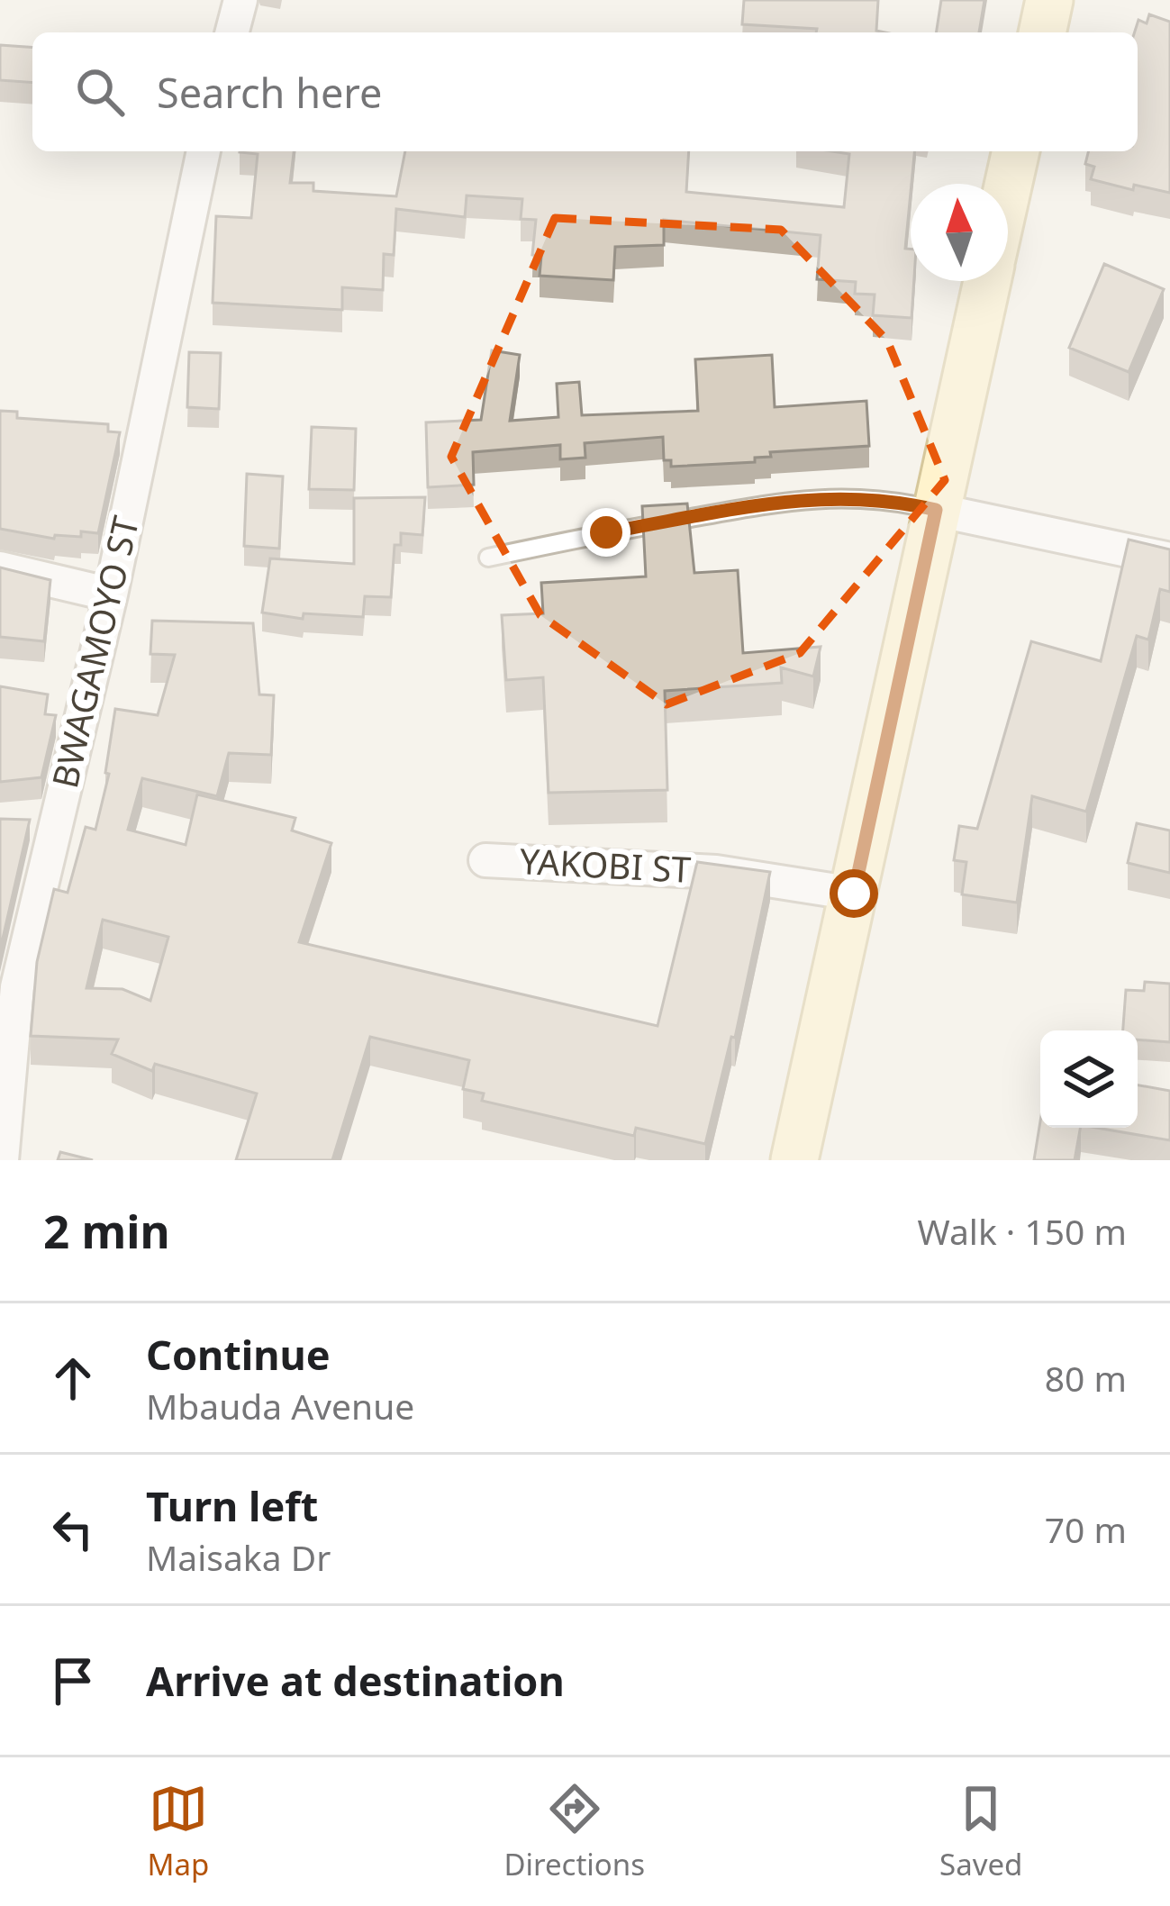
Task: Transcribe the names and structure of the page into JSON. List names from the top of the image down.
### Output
{
  "streets": {
    "street": ["BWAGAMOYO ST", "YAKOBI ST"]
  },
  "north": "top",
  "page": {
    "search": "Search here",
    "heading": ["2 min", "Walk · 150 m"],
    "list": [
      ["Continue", "Mbauda Avenue", "80 m"],
      ["Turn left", "Maisaka Dr", "70 m"],
      "Arrive at destination"
    ],
    "nav": ["Map", "Directions", "Saved"]
  }
}
